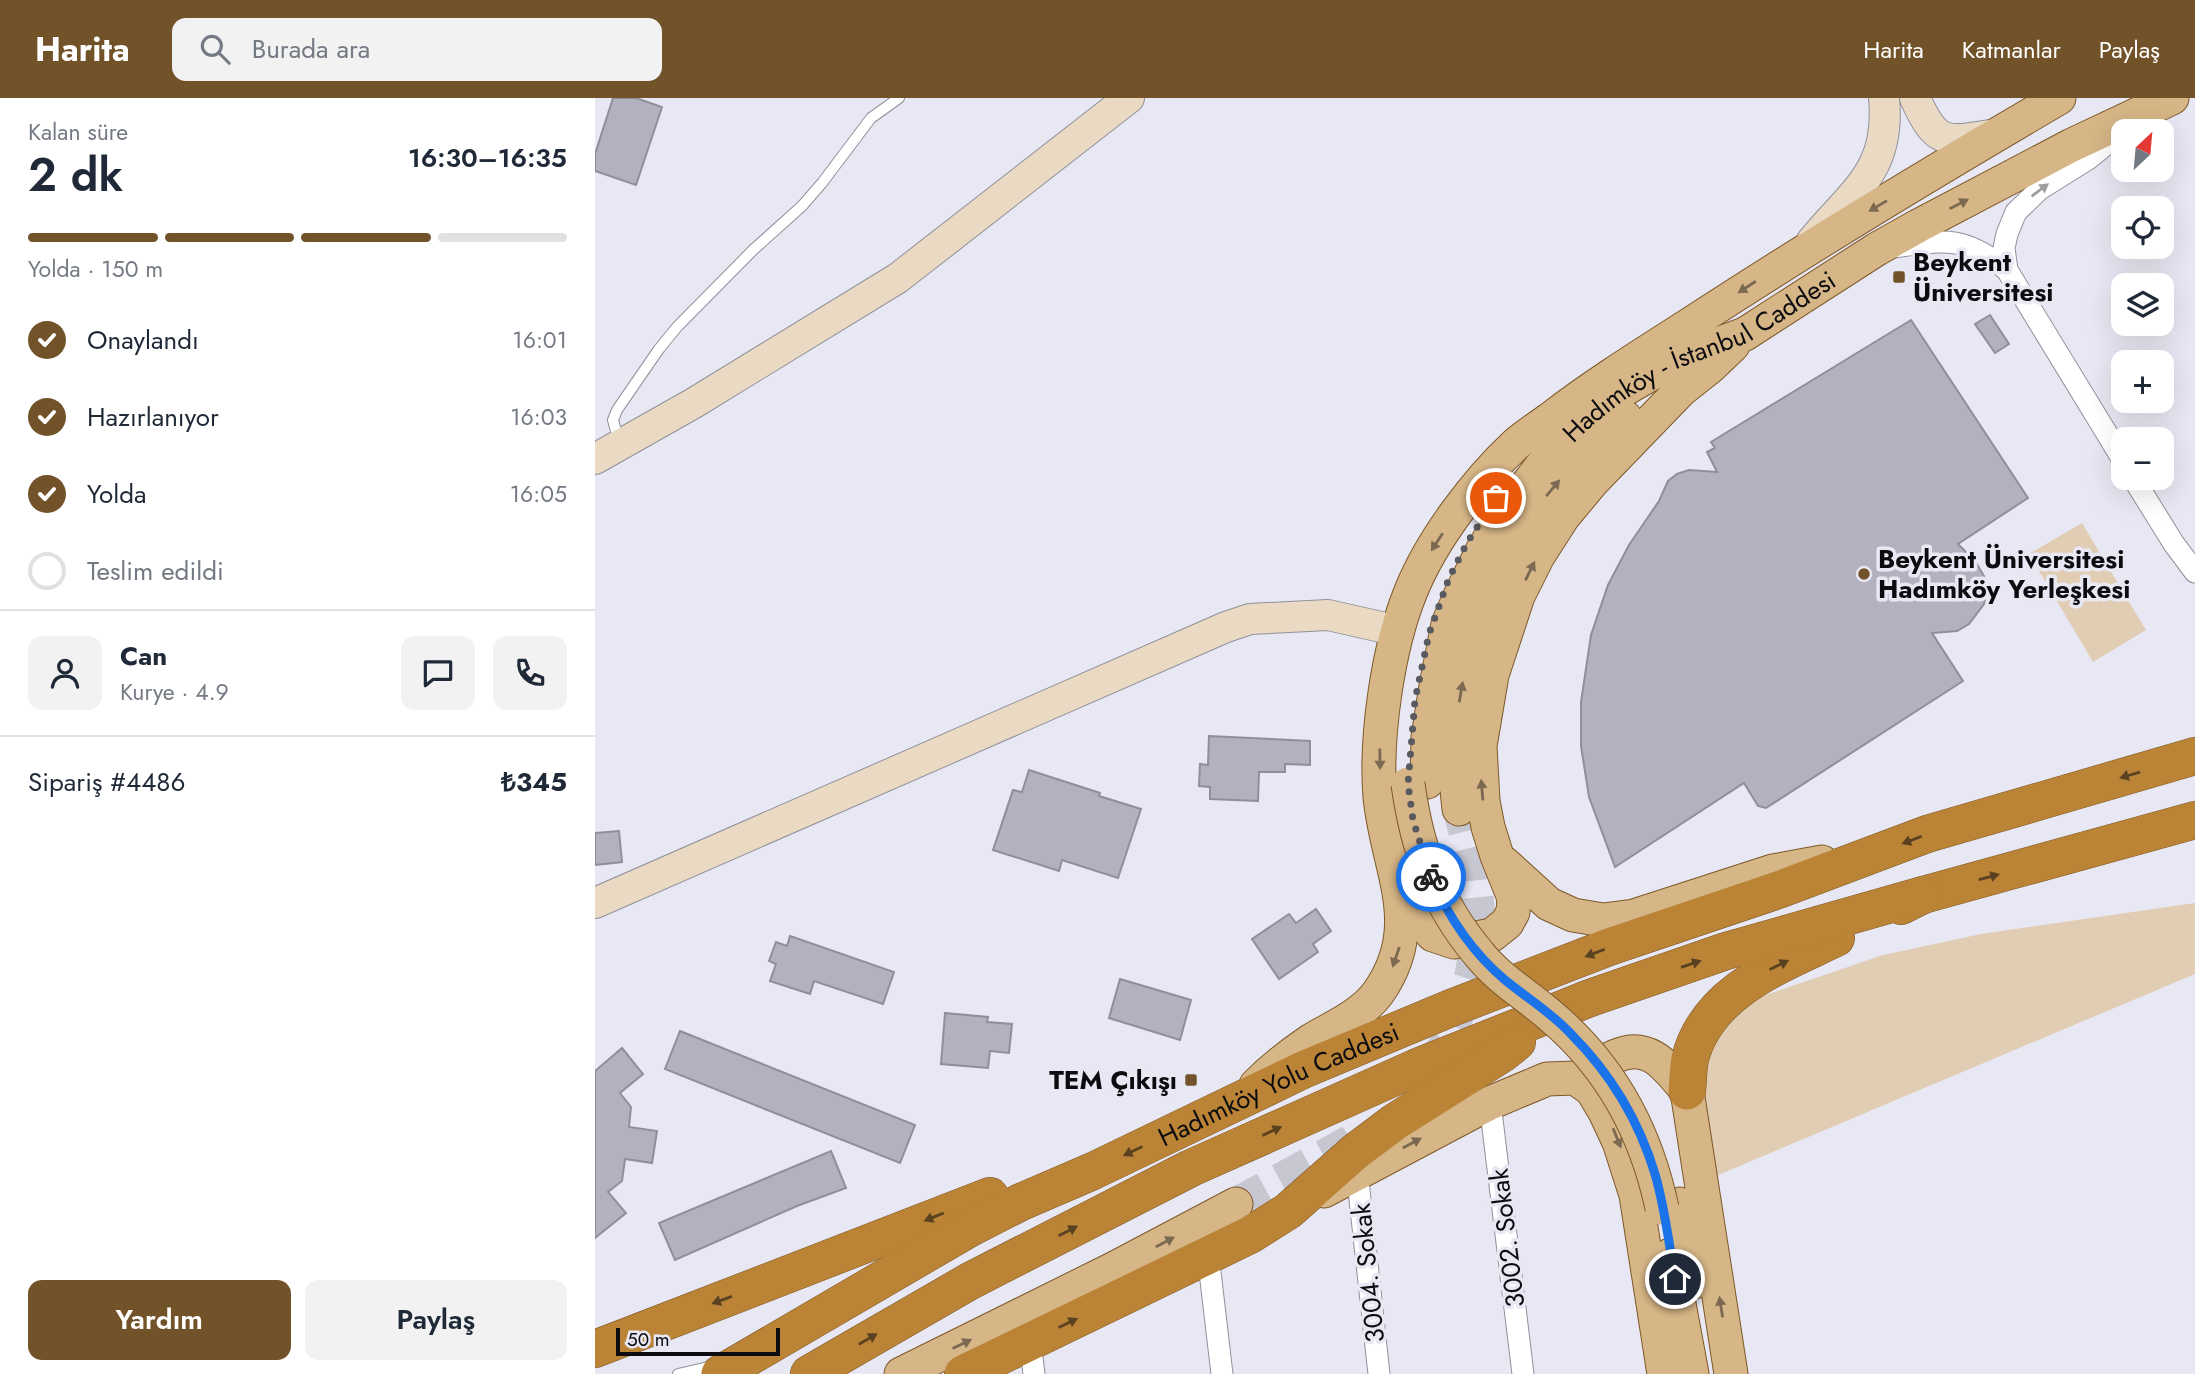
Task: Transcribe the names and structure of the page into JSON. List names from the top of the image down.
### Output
{
  "streets": {
    "highway": ["Hadımköy Yolu Caddesi"],
    "main road": ["Hadımköy - İstanbul Caddesi"],
    "street": ["3002. Sokak", "3004. Sokak"]
  },
  "places": {
    "transit": ["Beykent Üniversitesi", "TEM Çıkışı"],
    "other": ["Beykent Üniversitesi Hadımköy Yerleşkesi"]
  },
  "scale_bar": "50 m",
  "north": "top right",
  "page": {
    "header": "Harita",
    "search": "Burada ara",
    "nav": ["Harita", "Katmanlar", "Paylaş"],
    "heading": ["2 dk", "Kalan süre", "16:30–16:35"],
    "panel": [
      "Can",
      "Kurye · 4.9",
      "Sipariş #4486",
      "₺345"
    ],
    "map_buttons": ["+", "−"],
    "bar": "Yolda · 150 m",
    "list": [
      ["Onaylandı", "16:01"],
      ["Hazırlanıyor", "16:03"],
      ["Yolda", "16:05"],
      "Teslim edildi"
    ],
    "buttons": ["Yardım", "Paylaş"],
    "scale": "50 m"
  }
}
